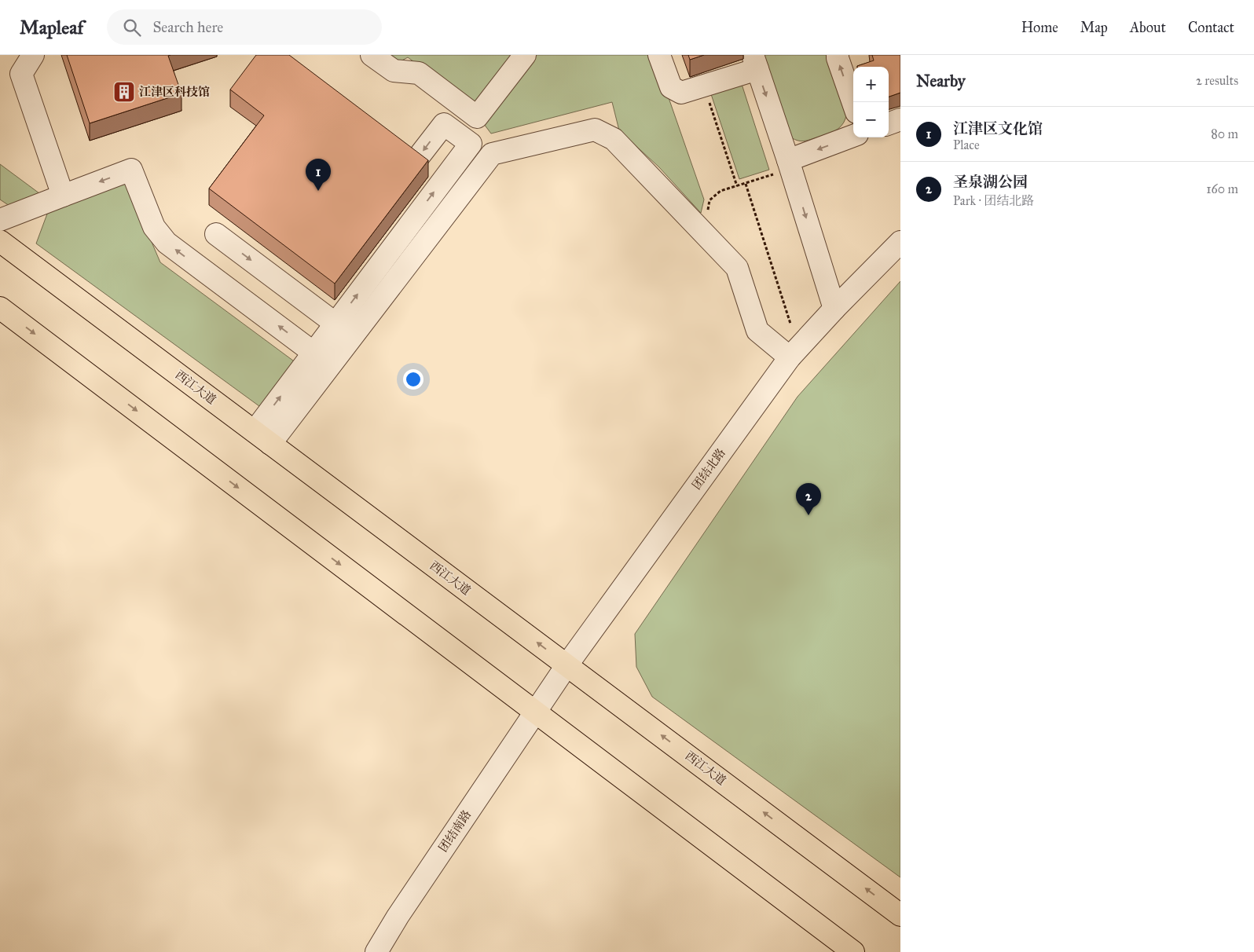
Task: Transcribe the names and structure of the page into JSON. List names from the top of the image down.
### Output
{
  "streets": {
    "main road": ["西江大道"],
    "street": ["团结北路", "团结南路"]
  },
  "crossings": [
    ["西江大道", "团结北路"],
    ["团结北路", "团结南路"]
  ],
  "places": {
    "building": ["江津区科技馆"]
  },
  "page": {
    "header": "Mapleaf",
    "search": "Search here",
    "nav": [
      "Home",
      "Map",
      "About",
      "Contact"
    ],
    "heading": ["Nearby", "2 results"],
    "map_buttons": ["+", "−"],
    "list": [
      {
        "mark": "1",
        "name": "江津区文化馆",
        "note": "Place",
        "value": "80 m"
      },
      {
        "mark": "2",
        "name": "圣泉湖公园",
        "note": "Park · 团结北路",
        "value": "160 m"
      }
    ],
    "pins": ["1", "2"]
  }
}
